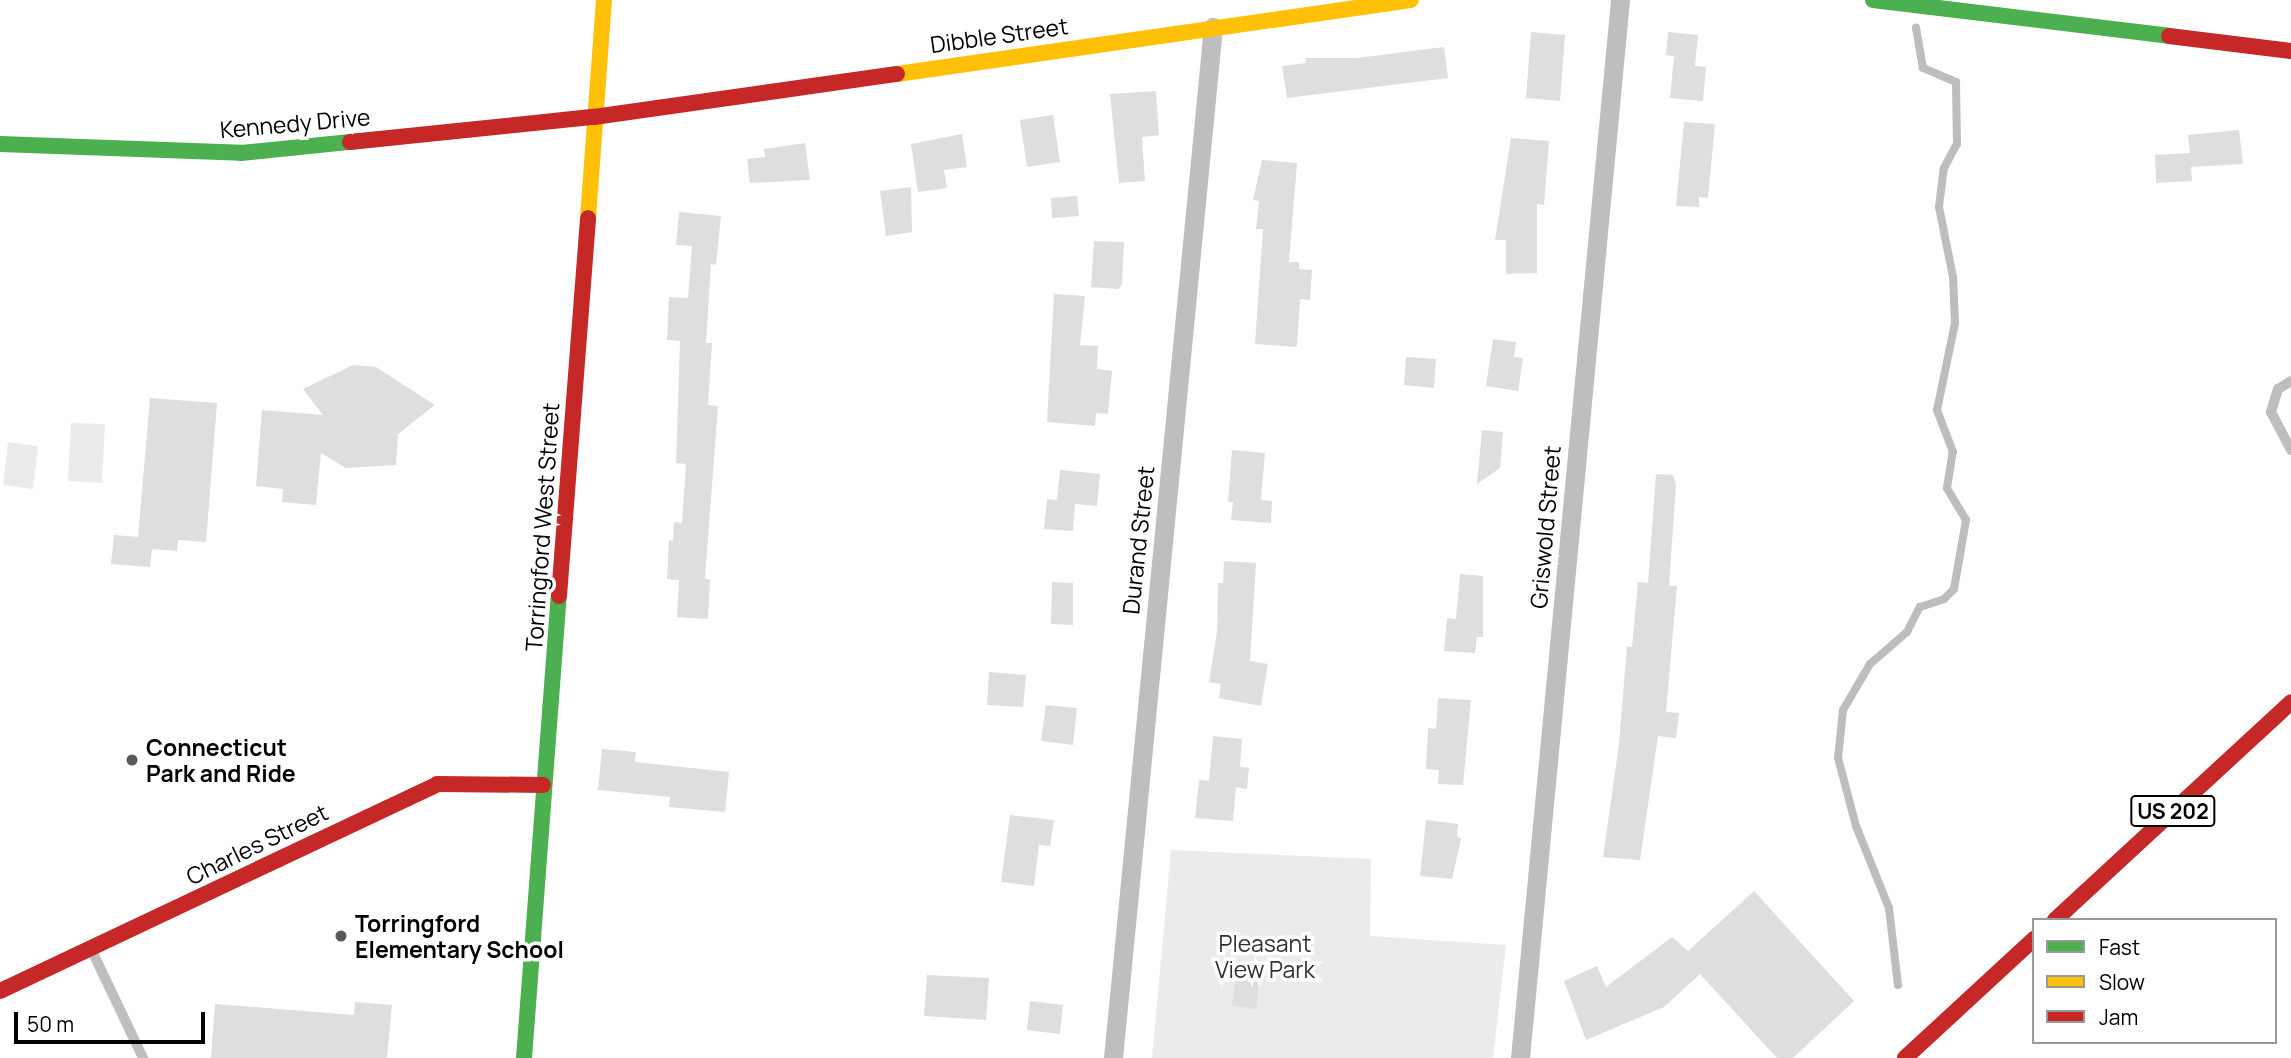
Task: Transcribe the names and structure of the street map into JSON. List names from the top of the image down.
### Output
{
  "streets": {
    "main road": [
      "Dibble Street",
      "Kennedy Drive",
      "Torringford West Street",
      "US 202",
      "Charles Street"
    ],
    "street": ["Griswold Street", "Durand Street"]
  },
  "crossings": [
    ["Dibble Street", "Kennedy Drive"],
    ["Dibble Street", "Torringford West Street"],
    ["Dibble Street", "Durand Street"],
    ["Kennedy Drive", "Torringford West Street"],
    ["Torringford West Street", "Charles Street"]
  ],
  "parks": ["Pleasant View Park"],
  "places": ["Connecticut Park and Ride", "Torringford Elementary School"],
  "legend": ["Fast", "Slow", "Jam"],
  "scale_bar": "50 m"
}
